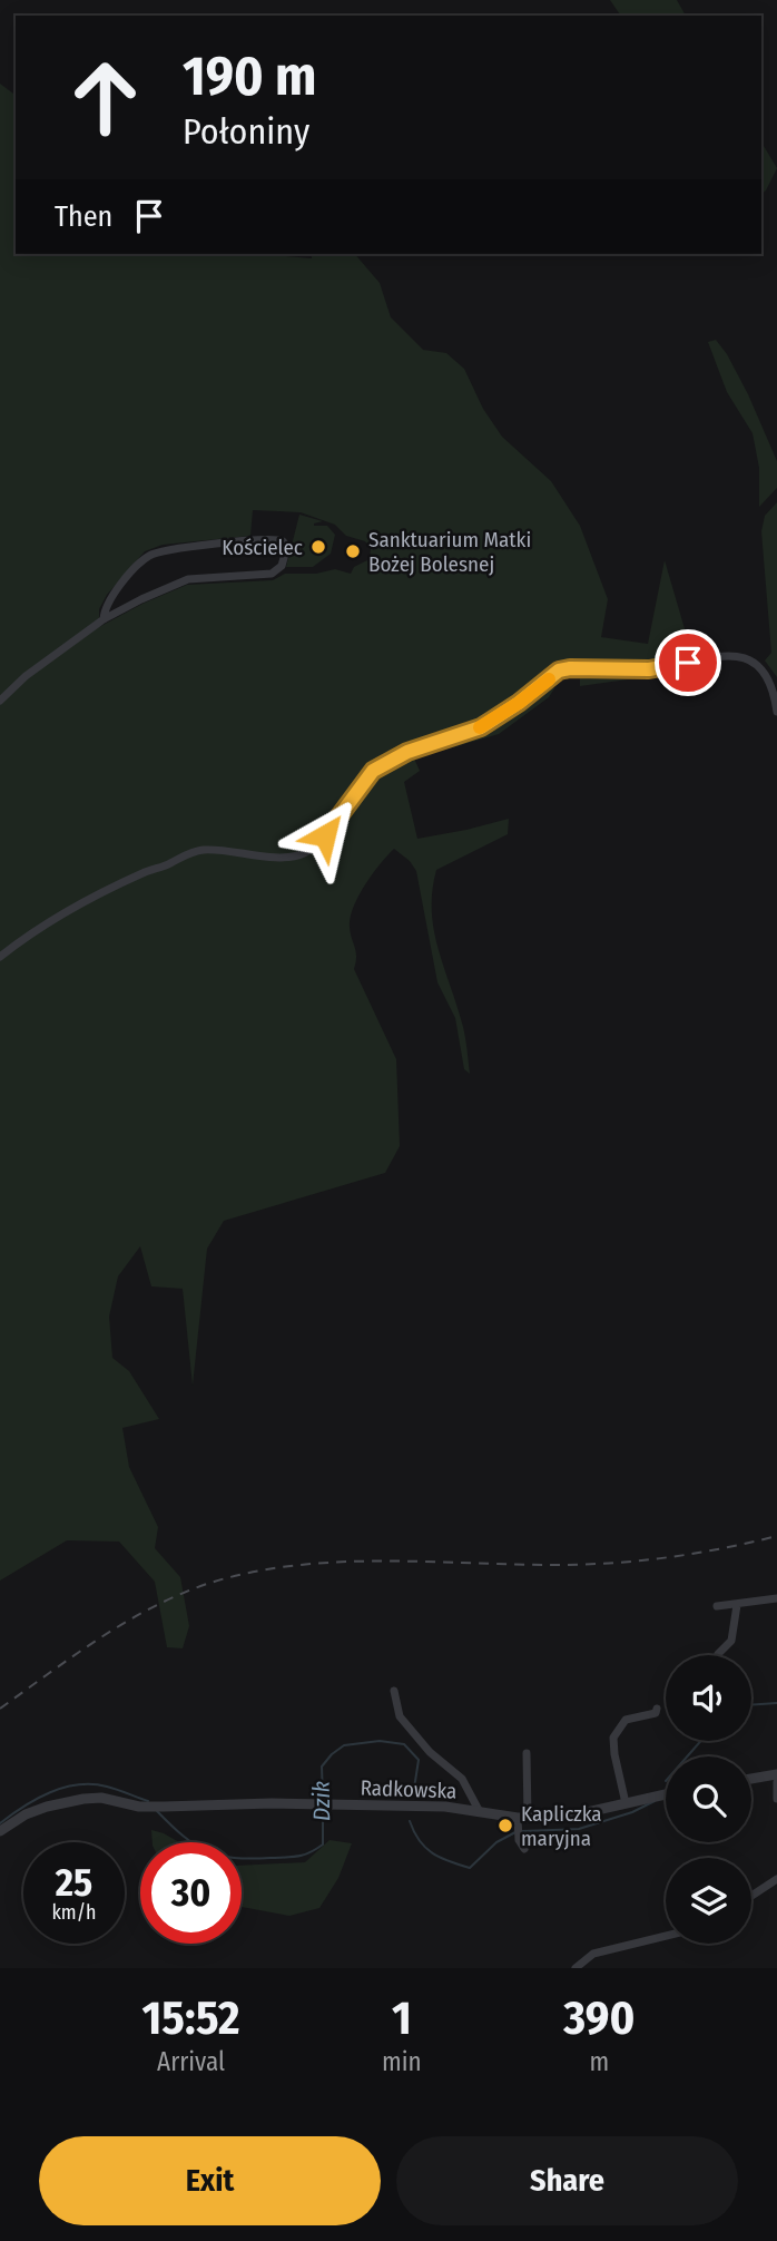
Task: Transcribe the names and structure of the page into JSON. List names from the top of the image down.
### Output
{
  "streets": {
    "street": ["Radkowska"]
  },
  "water": ["Dzik"],
  "places": ["Kościelec", "Sanktuarium Matki Bożej Bolesnej", "Kapliczka maryjna"],
  "page": {
    "turn": ["190 m", "Połoniny"],
    "then": "Then",
    "speed": "25 km/h",
    "limit": "30",
    "eta": [
      "15:52",
      "Arrival",
      "1",
      "min",
      "390",
      "m"
    ],
    "buttons": ["Exit", "Share"]
  }
}
